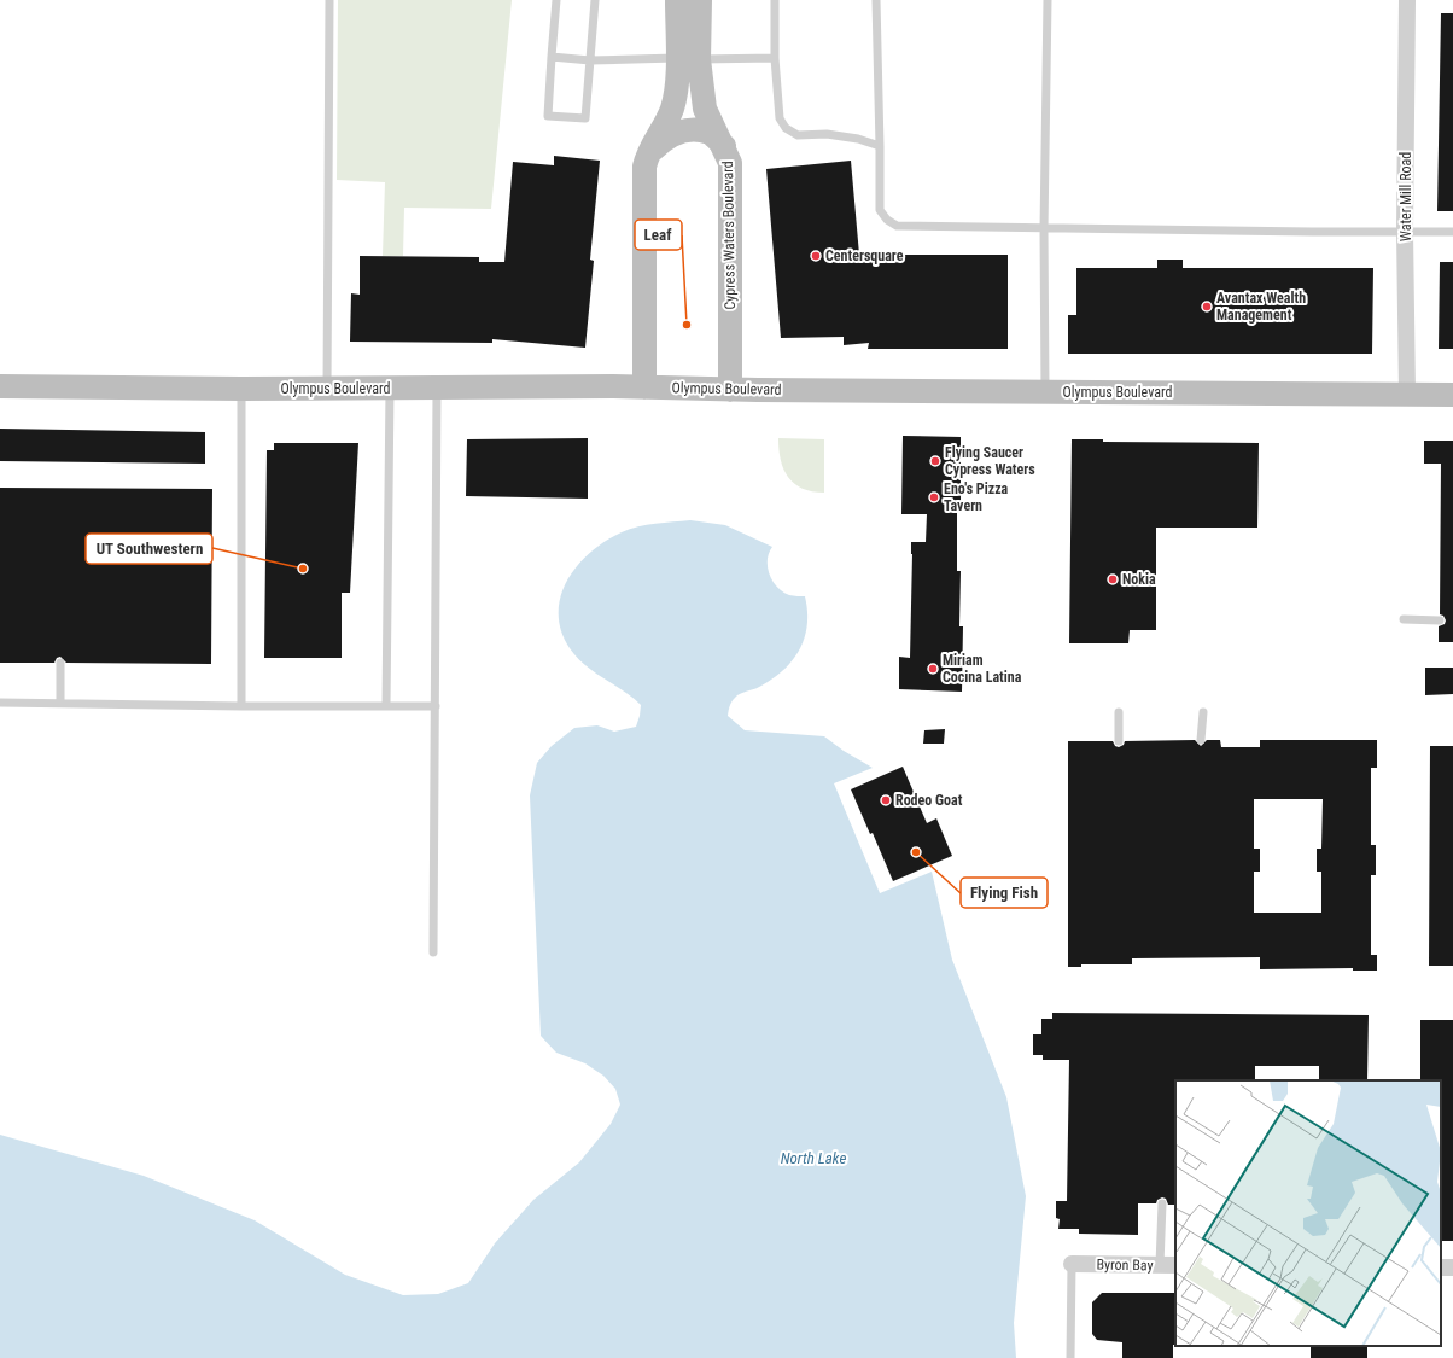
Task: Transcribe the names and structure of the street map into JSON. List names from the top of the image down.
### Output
{
  "streets": {
    "street": [
      "Water Mill Road",
      "Cypress Waters Boulevard",
      "Olympus Boulevard",
      "Byron Bay"
    ]
  },
  "crossings": [
    ["Water Mill Road", "Olympus Boulevard"],
    ["Cypress Waters Boulevard", "Olympus Boulevard"]
  ],
  "water": ["North Lake"],
  "places": [
    "Centersquare",
    "Avantax Wealth Management",
    "Leaf",
    "Flying Saucer Cypress Waters",
    "Eno's Pizza Tavern",
    "UT Southwestern",
    "Nokia",
    "Miriam Cocina Latina",
    "Rodeo Goat",
    "Flying Fish"
  ]
}
